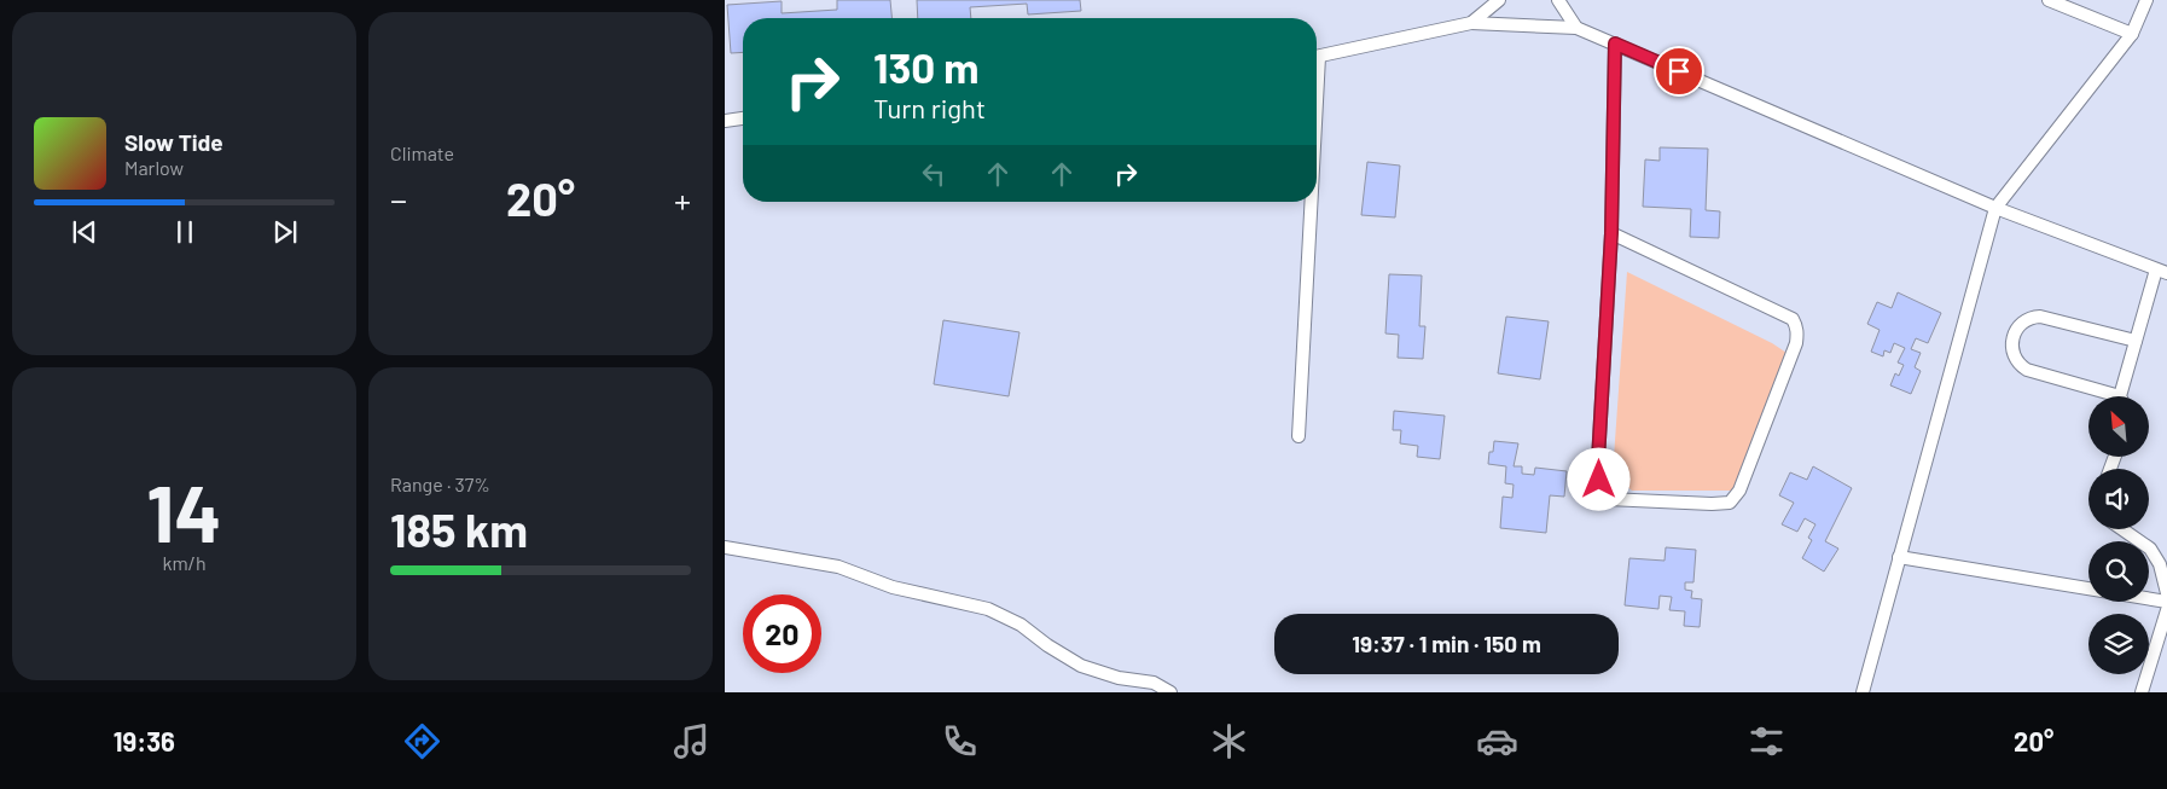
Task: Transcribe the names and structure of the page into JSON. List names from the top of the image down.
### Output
{
  "north": "top left",
  "page": {
    "tile": [
      "Climate",
      ["14", "km/h"],
      ["Range · 37%", "185 km"]
    ],
    "turn": ["130 m", "Turn right"],
    "song": ["Slow Tide", "Marlow"],
    "heat": ["−", "20°", "+"],
    "limit": "20",
    "trip": "19:37 · 1 min · 150 m",
    "tabs": ["19:36", "20°"]
  }
}
